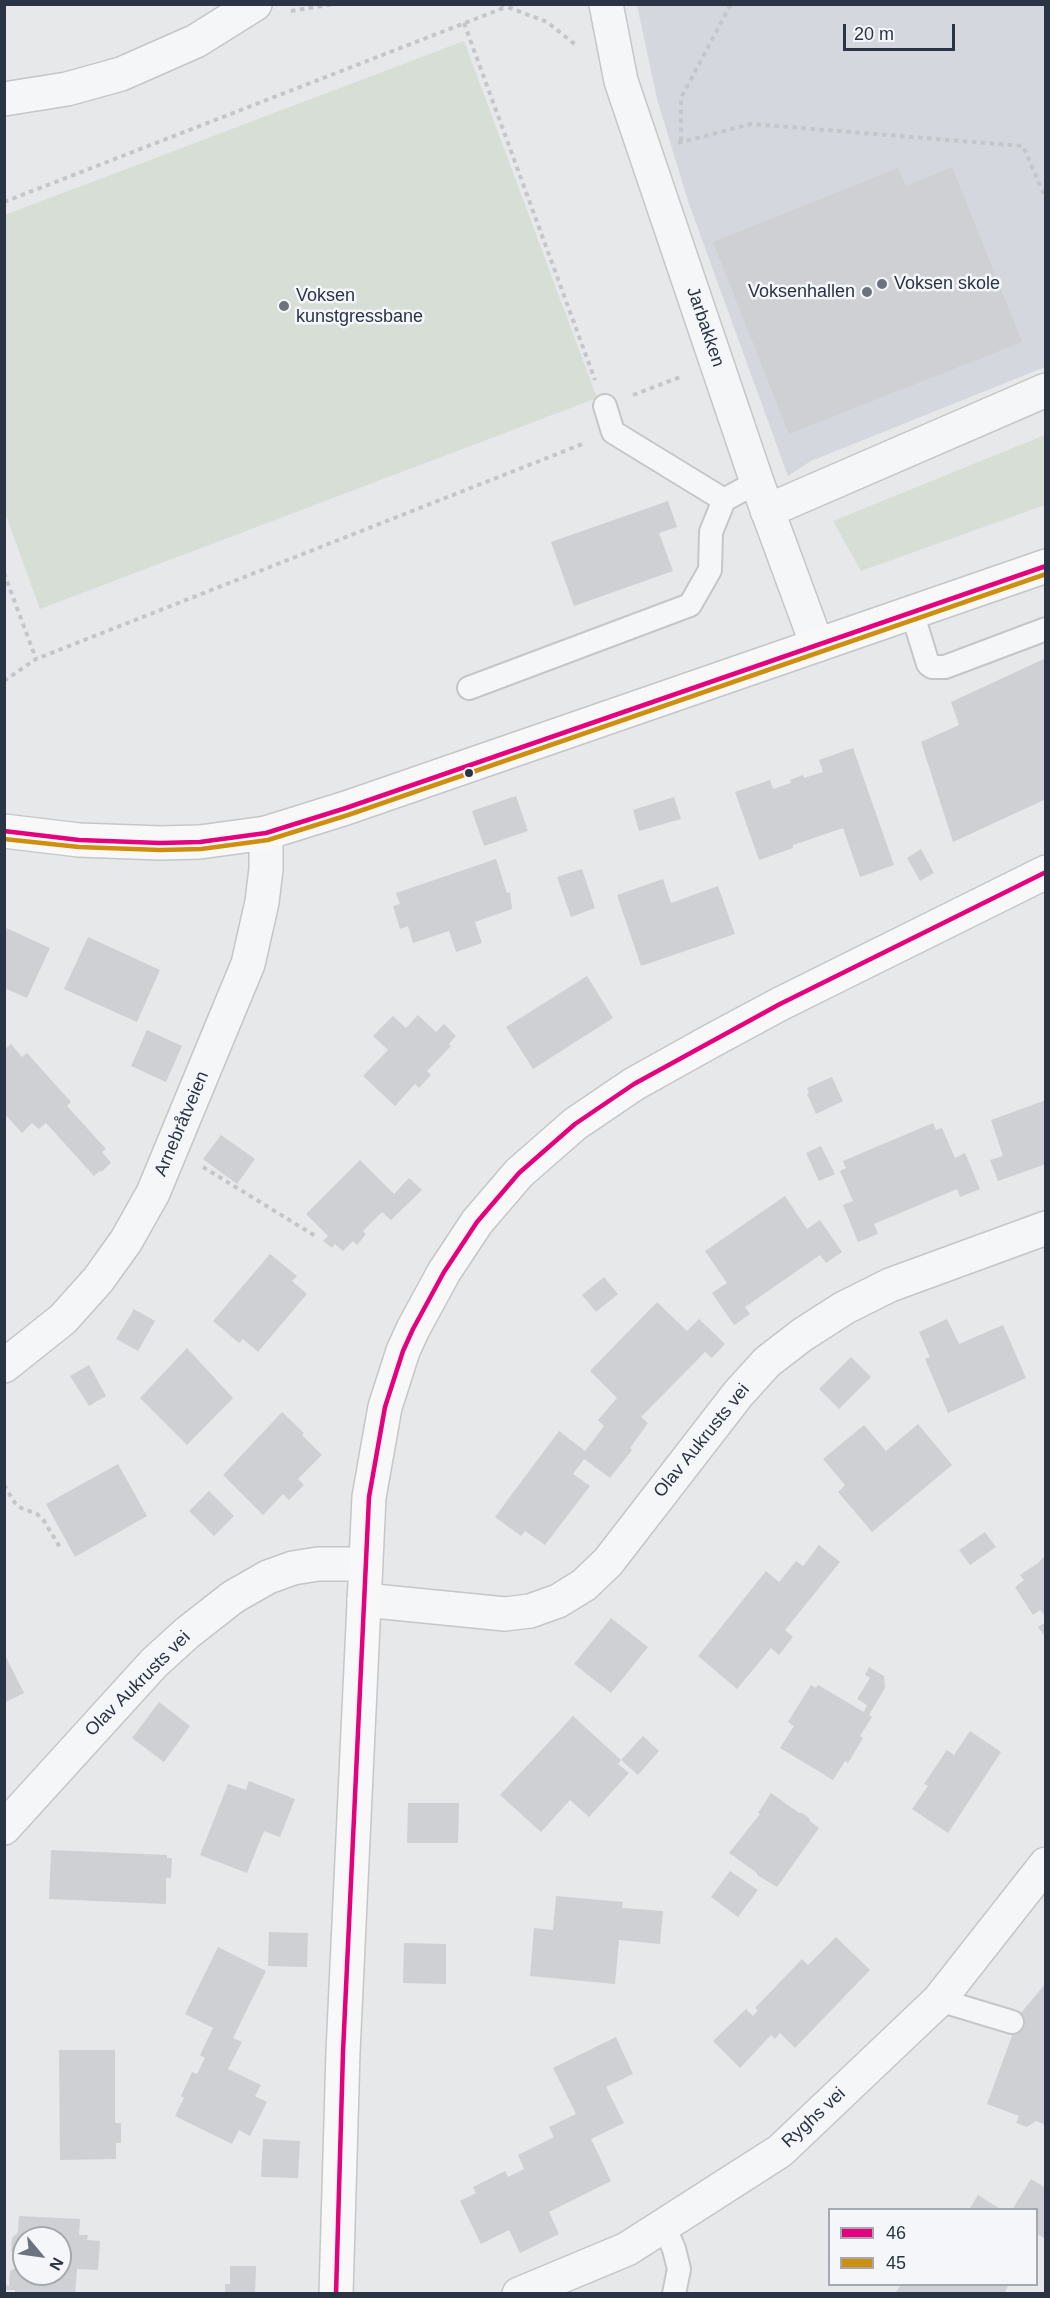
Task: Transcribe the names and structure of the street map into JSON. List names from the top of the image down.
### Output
{
  "streets": {
    "street": [
      "Jarbakken",
      "Arnebråtveien",
      "Olav Aukrusts vei",
      "Ryghs vei"
    ]
  },
  "places": ["Voksen skole", "Voksenhallen", "Voksen kunstgressbane"],
  "lines": ["transit line 46", "transit line 45"],
  "legend": ["46", "45"],
  "scale_bar": "20 m",
  "north": "bottom right"
}
